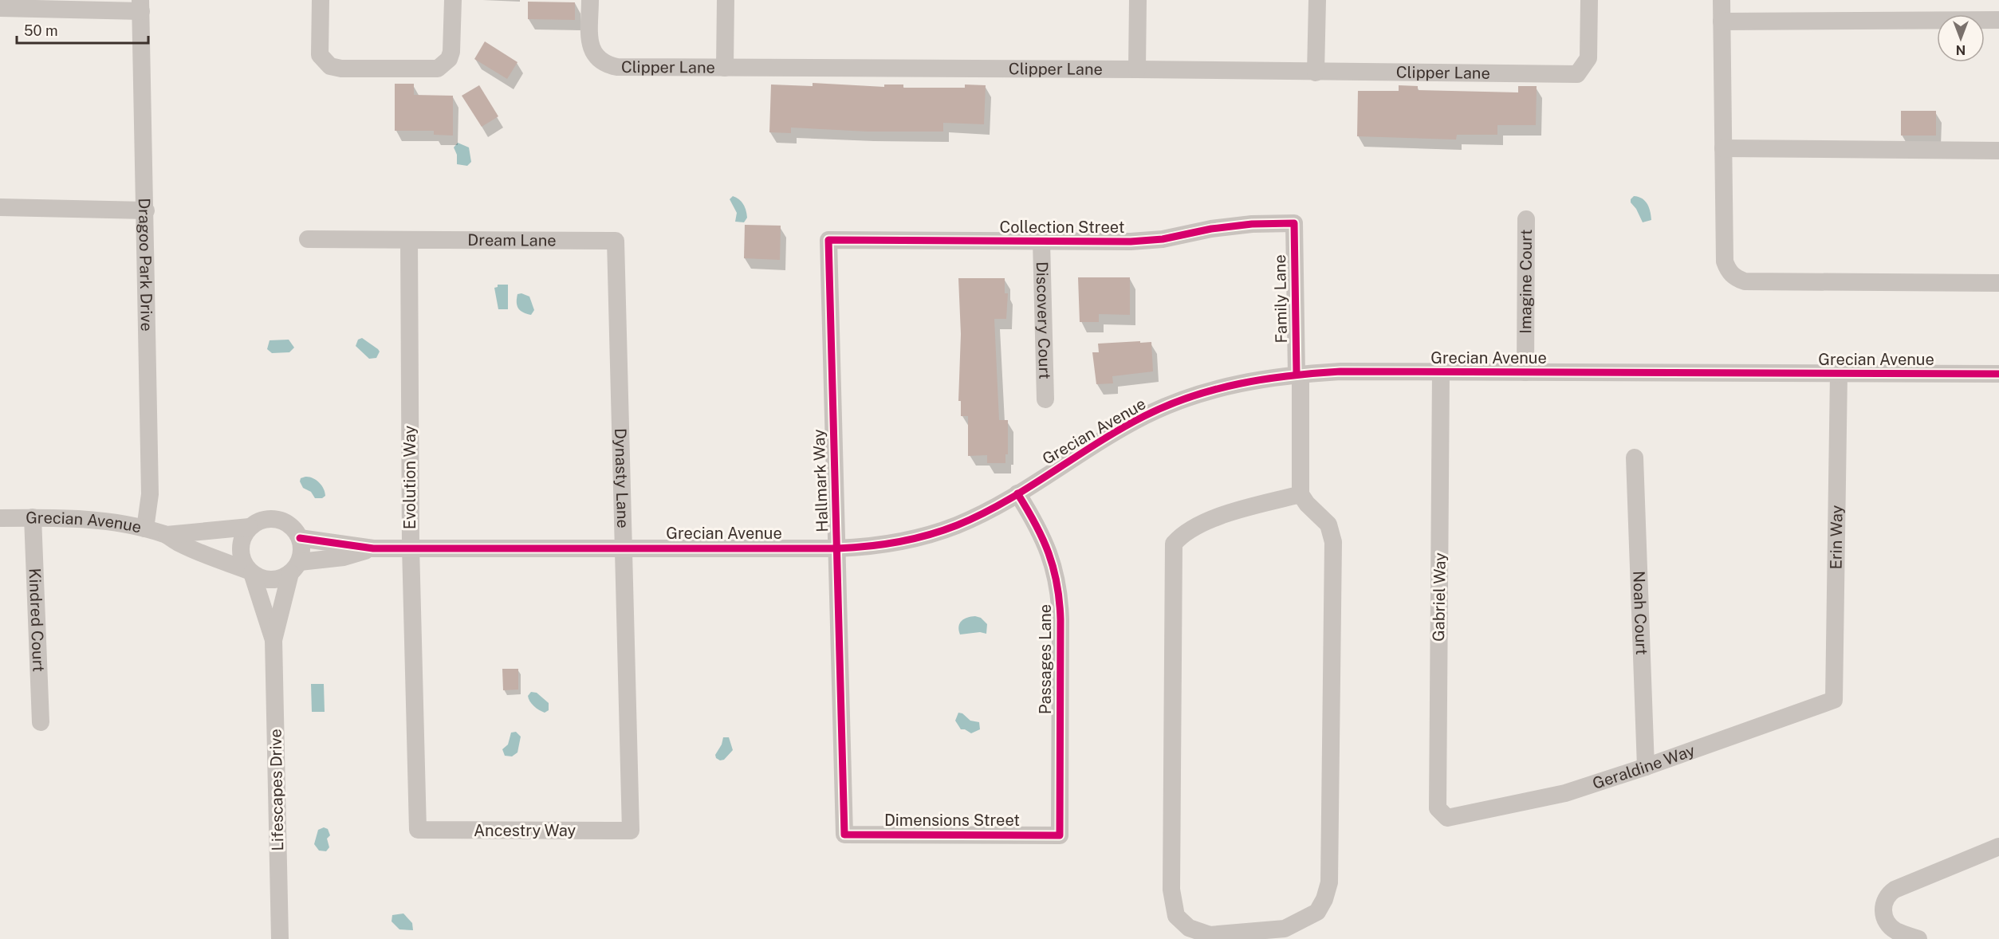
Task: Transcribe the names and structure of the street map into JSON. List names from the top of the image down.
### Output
{
  "streets": {
    "street": [
      "Clipper Lane",
      "Collection Street",
      "Dream Lane",
      "Dragoo Park Drive",
      "Imagine Court",
      "Family Lane",
      "Discovery Court",
      "Grecian Avenue",
      "Evolution Way",
      "Dynasty Lane",
      "Hallmark Way",
      "Erin Way",
      "Gabriel Way",
      "Noah Court",
      "Kindred Court",
      "Passages Lane",
      "Geraldine Way",
      "Lifescapes Drive",
      "Dimensions Street",
      "Ancestry Way"
    ]
  },
  "crossings": [
    ["Collection Street", "Family Lane"],
    ["Collection Street", "Discovery Court"],
    ["Collection Street", "Hallmark Way"],
    ["Dream Lane", "Evolution Way"],
    ["Dream Lane", "Dynasty Lane"],
    ["Dragoo Park Drive", "Grecian Avenue"],
    ["Imagine Court", "Grecian Avenue"],
    ["Family Lane", "Grecian Avenue"],
    ["Grecian Avenue", "Evolution Way"],
    ["Grecian Avenue", "Dynasty Lane"],
    ["Grecian Avenue", "Hallmark Way"],
    ["Grecian Avenue", "Erin Way"],
    ["Grecian Avenue", "Gabriel Way"],
    ["Grecian Avenue", "Kindred Court"],
    ["Grecian Avenue", "Passages Lane"],
    ["Grecian Avenue", "Lifescapes Drive"],
    ["Evolution Way", "Ancestry Way"],
    ["Dynasty Lane", "Ancestry Way"],
    ["Hallmark Way", "Dimensions Street"],
    ["Erin Way", "Geraldine Way"],
    ["Gabriel Way", "Geraldine Way"],
    ["Noah Court", "Geraldine Way"],
    ["Passages Lane", "Dimensions Street"]
  ],
  "scale_bar": "50 m",
  "north": "bottom"
}
